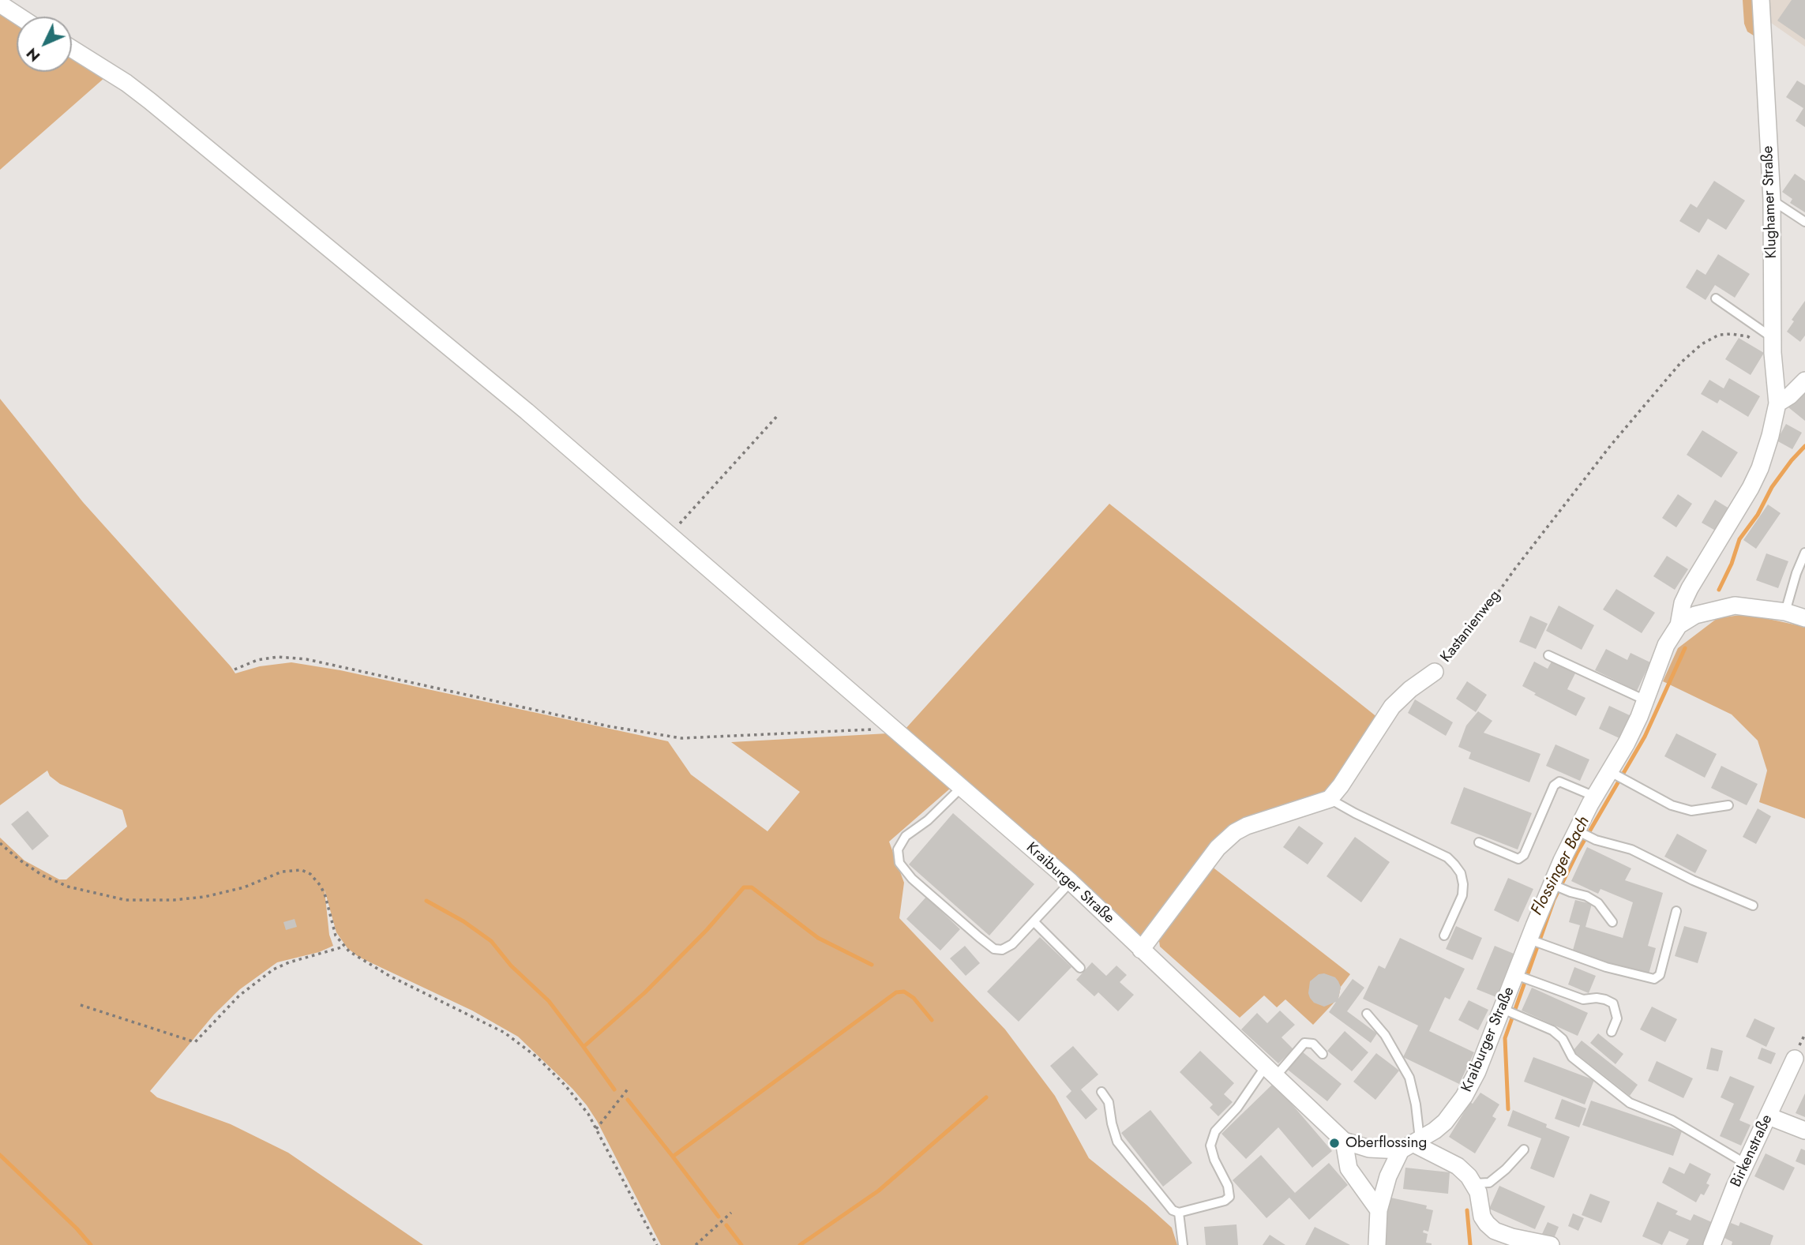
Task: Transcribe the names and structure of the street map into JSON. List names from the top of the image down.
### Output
{
  "streets": {
    "street": [
      "Klughamer Straße",
      "Kastanienweg",
      "Kraiburger Straße",
      "Birkenstraße"
    ]
  },
  "crossings": [
    ["Klughamer Straße", "Kastanienweg"],
    ["Klughamer Straße", "Kraiburger Straße"]
  ],
  "water": ["Flossinger Bach"],
  "places": ["Oberflossing"],
  "north": "bottom left"
}
